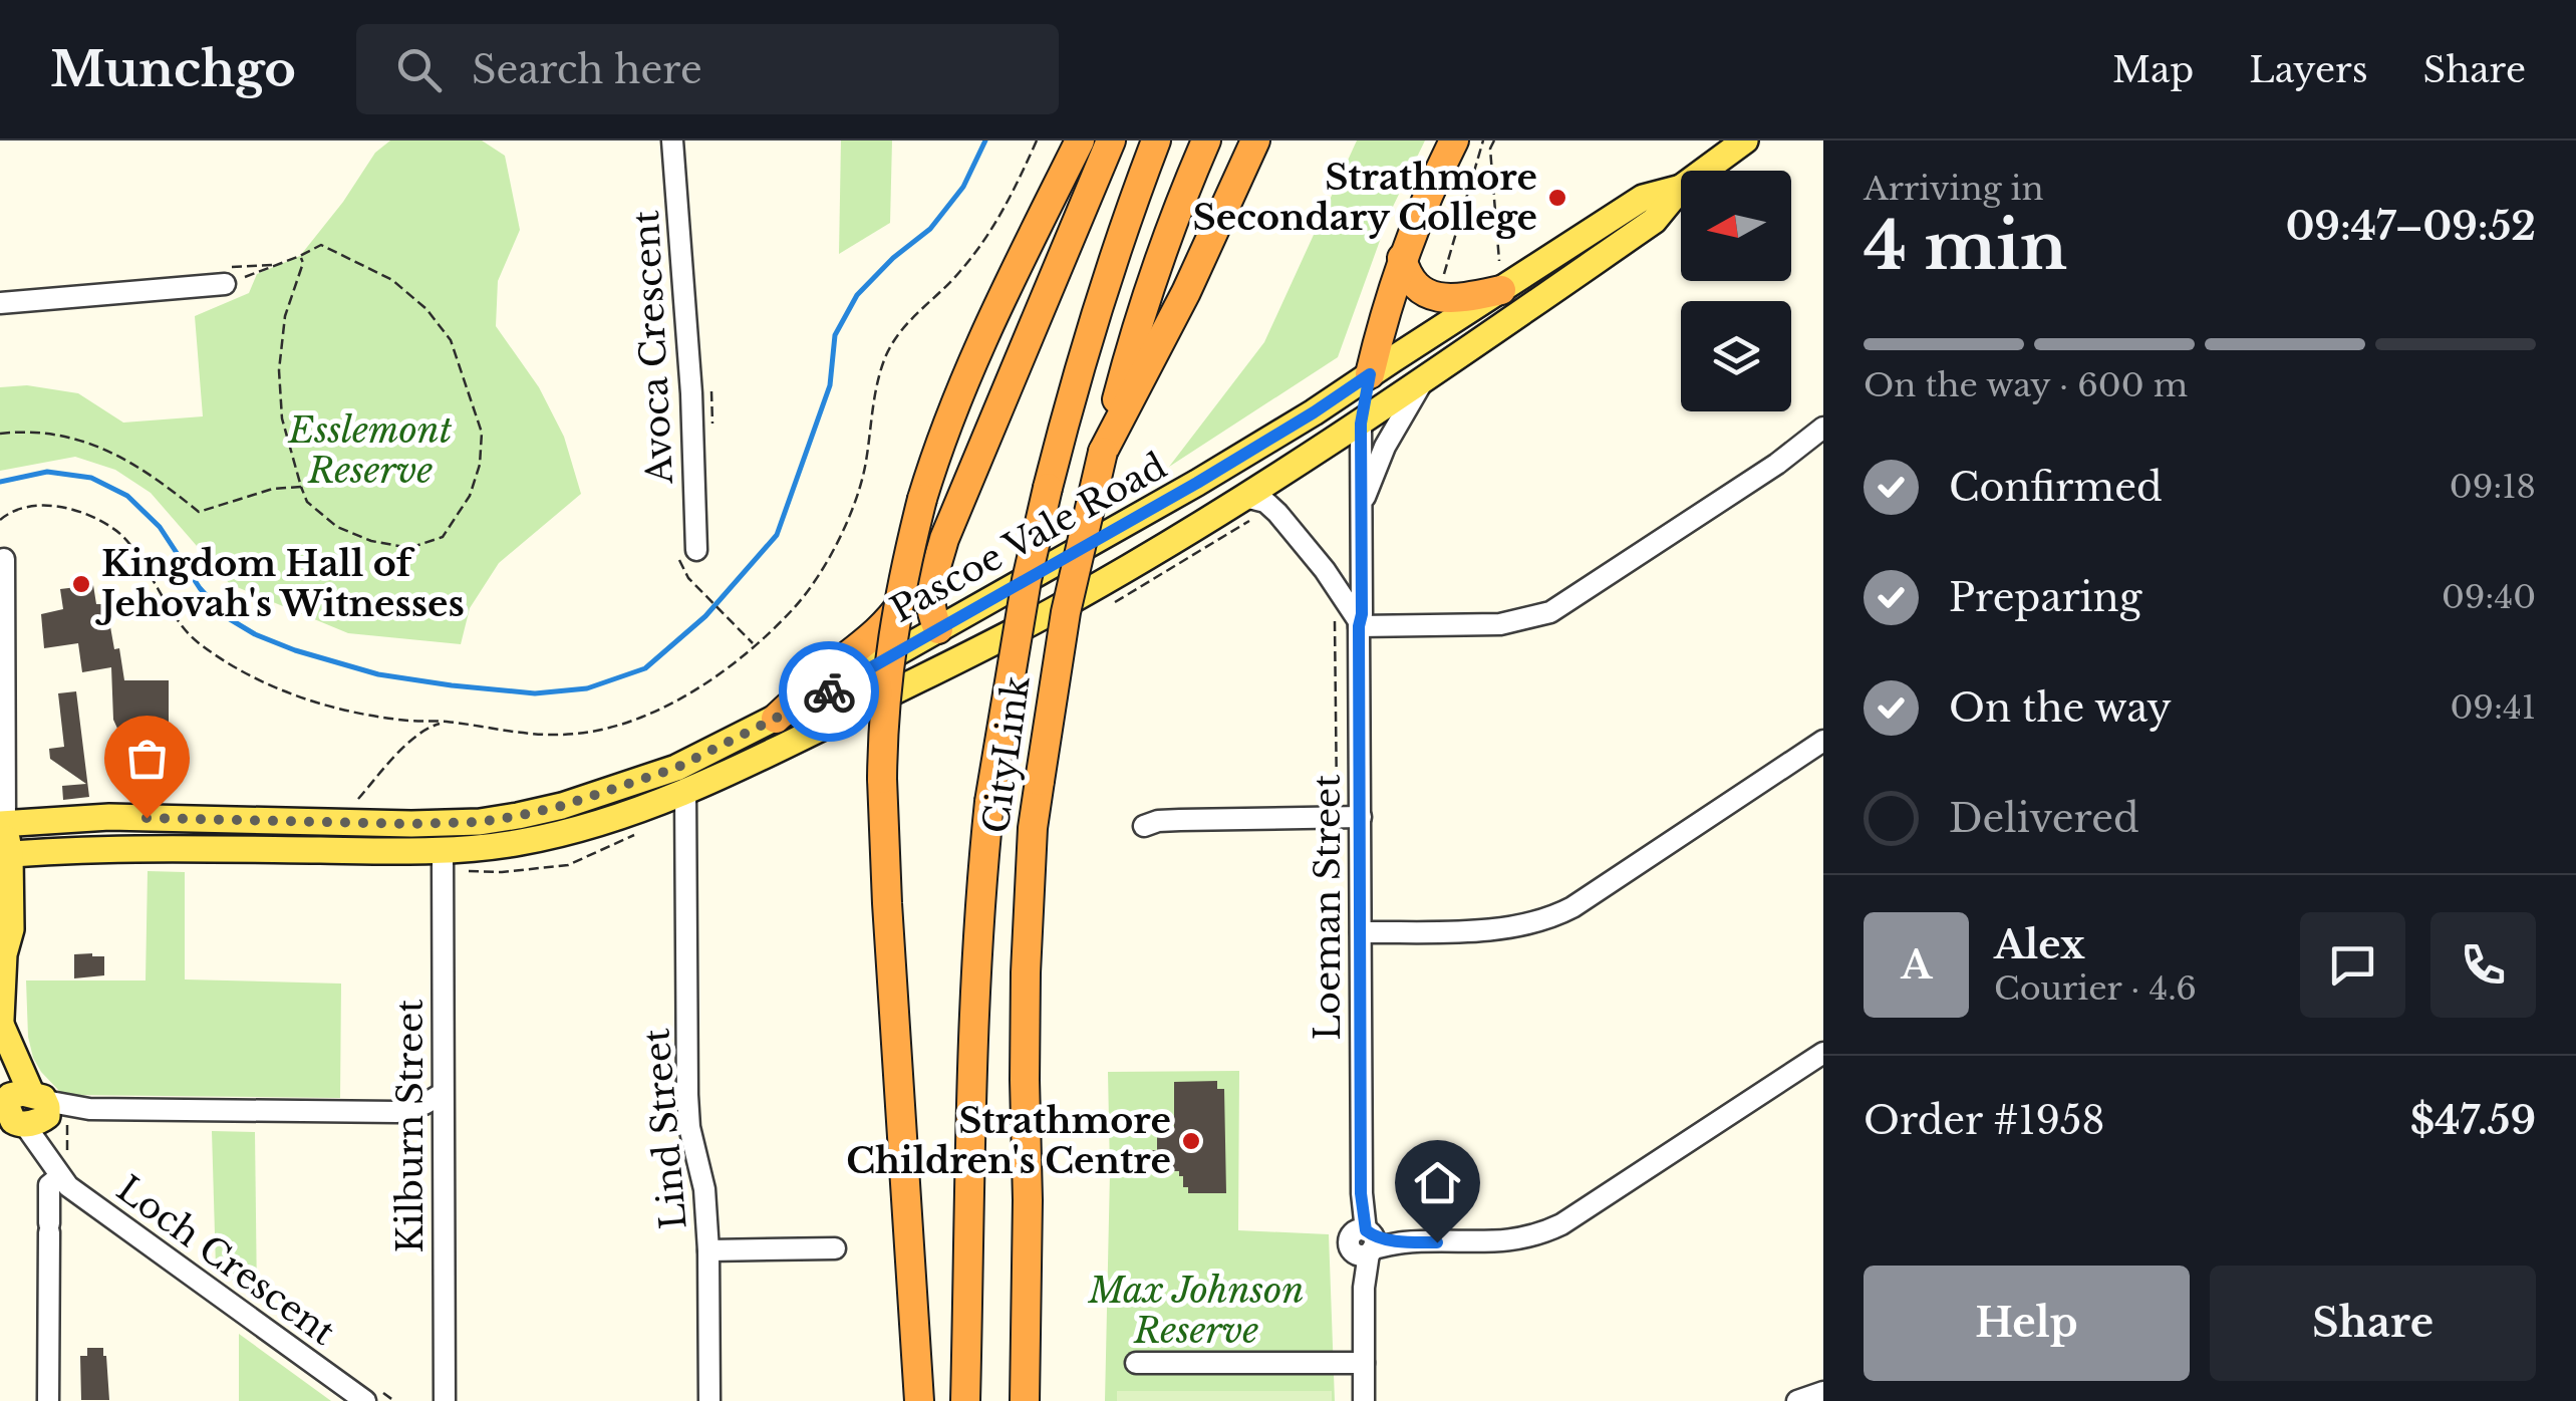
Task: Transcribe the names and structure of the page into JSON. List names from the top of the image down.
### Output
{
  "streets": {
    "highway": ["CityLink"],
    "main road": ["Pascoe Vale Road"],
    "street": [
      "Avoca Crescent",
      "Loeman Street",
      "Kilburn Street",
      "Lind Street",
      "Loch Crescent"
    ]
  },
  "crossings": [
    ["Pascoe Vale Road", "Loeman Street"],
    ["Pascoe Vale Road", "Kilburn Street"],
    ["Pascoe Vale Road", "Lind Street"]
  ],
  "parks": ["Esslemont Reserve", "Max Johnson Reserve"],
  "places": ["Strathmore Secondary College", "Kingdom Hall of Jehovah's Witnesses", "Strathmore Children's Centre"],
  "north": "left",
  "page": {
    "header": "Munchgo",
    "search": "Search here",
    "nav": ["Map", "Layers", "Share"],
    "heading": ["4 min", "Arriving in", "09:47–09:52"],
    "panel": [
      "Alex",
      "Courier · 4.6",
      "Order #1958",
      "$47.59"
    ],
    "bar": "On the way · 600 m",
    "list": [
      ["Confirmed", "09:18"],
      ["Preparing", "09:40"],
      ["On the way", "09:41"],
      "Delivered"
    ],
    "round": "A",
    "buttons": ["Help", "Share"]
  }
}
